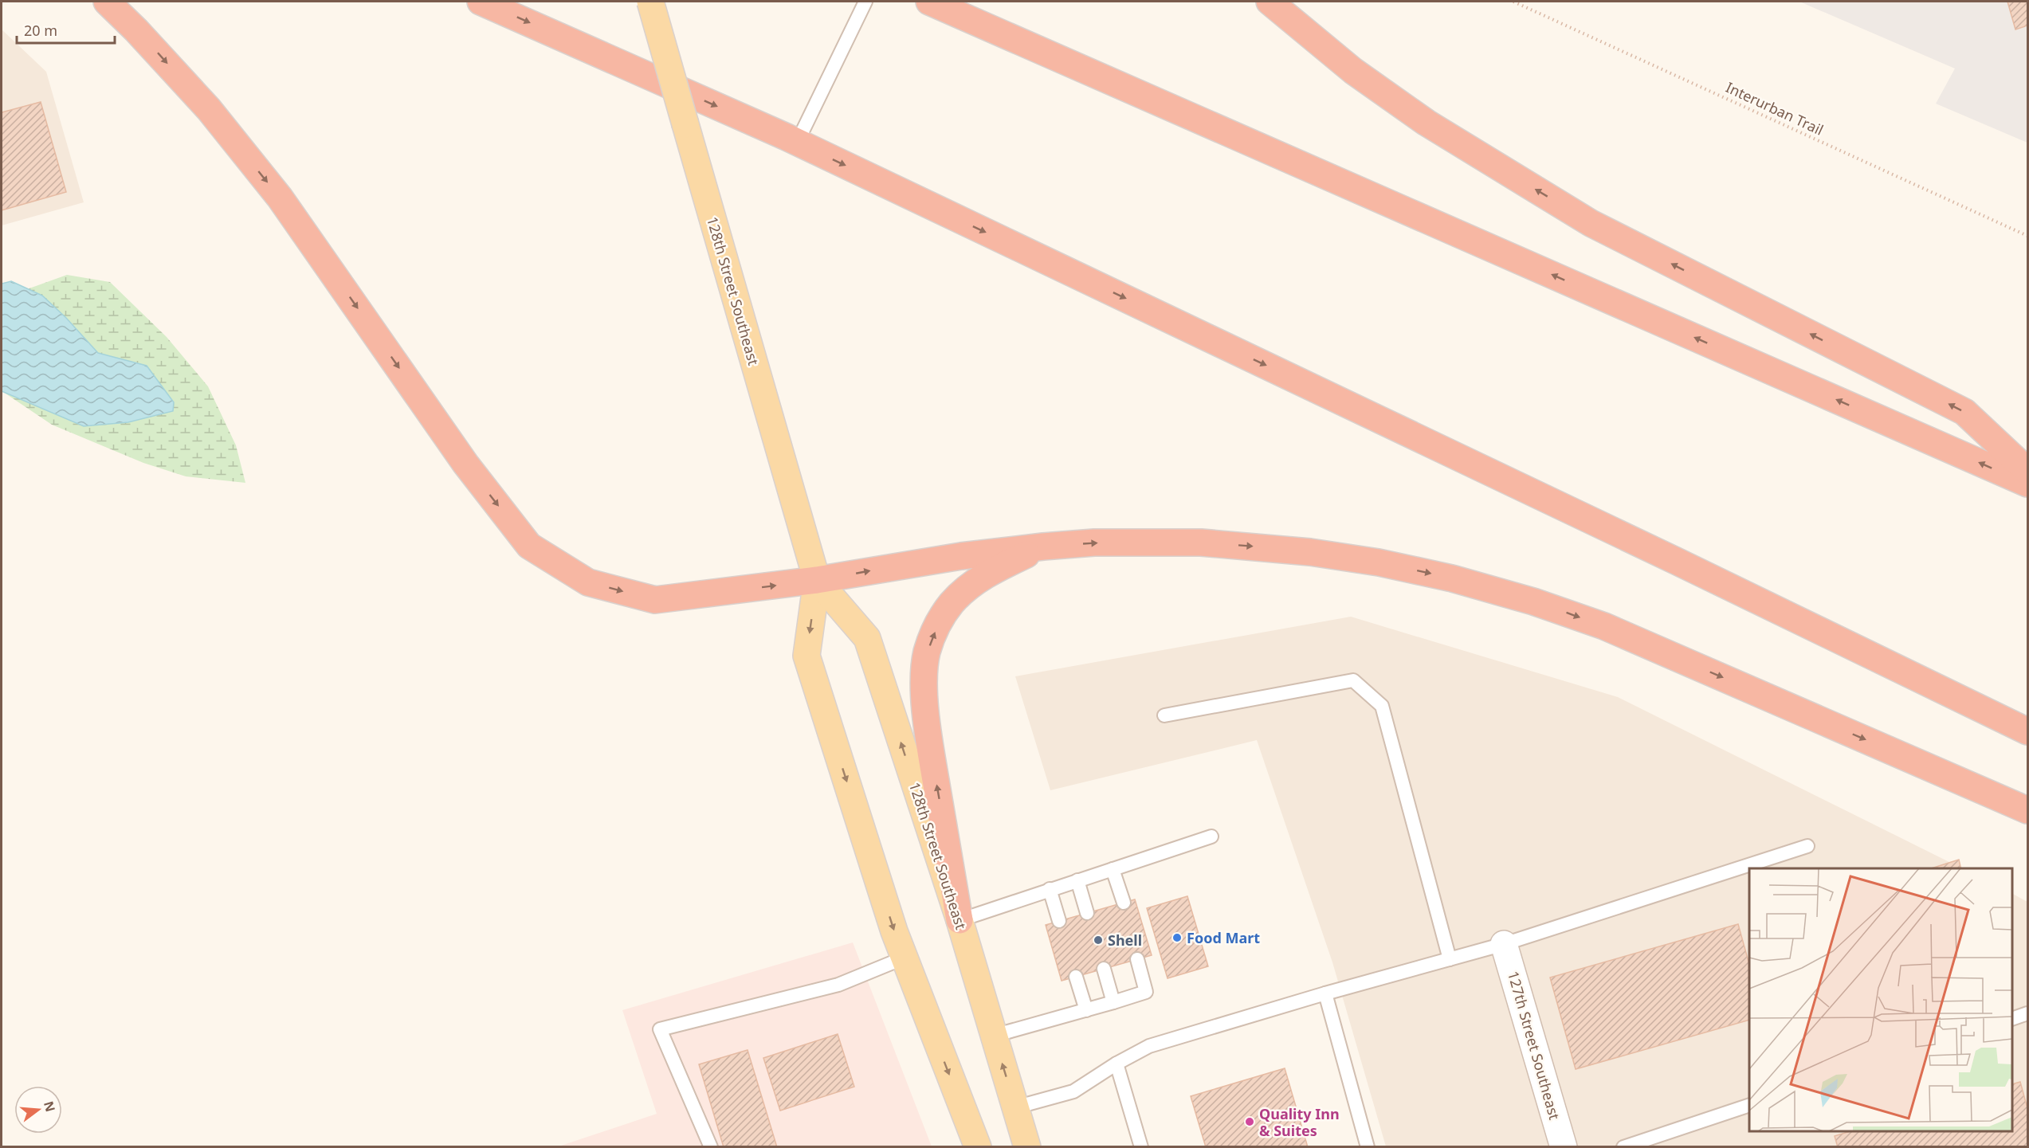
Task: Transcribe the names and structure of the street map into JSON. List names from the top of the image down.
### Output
{
  "streets": {
    "main road": ["128th Street Southeast"],
    "street": ["127th Street Southeast"],
    "path": ["Interurban Trail"]
  },
  "places": ["Food Mart", "Shell", "Quality Inn & Suites"],
  "scale_bar": "20 m",
  "north": "right"
}
